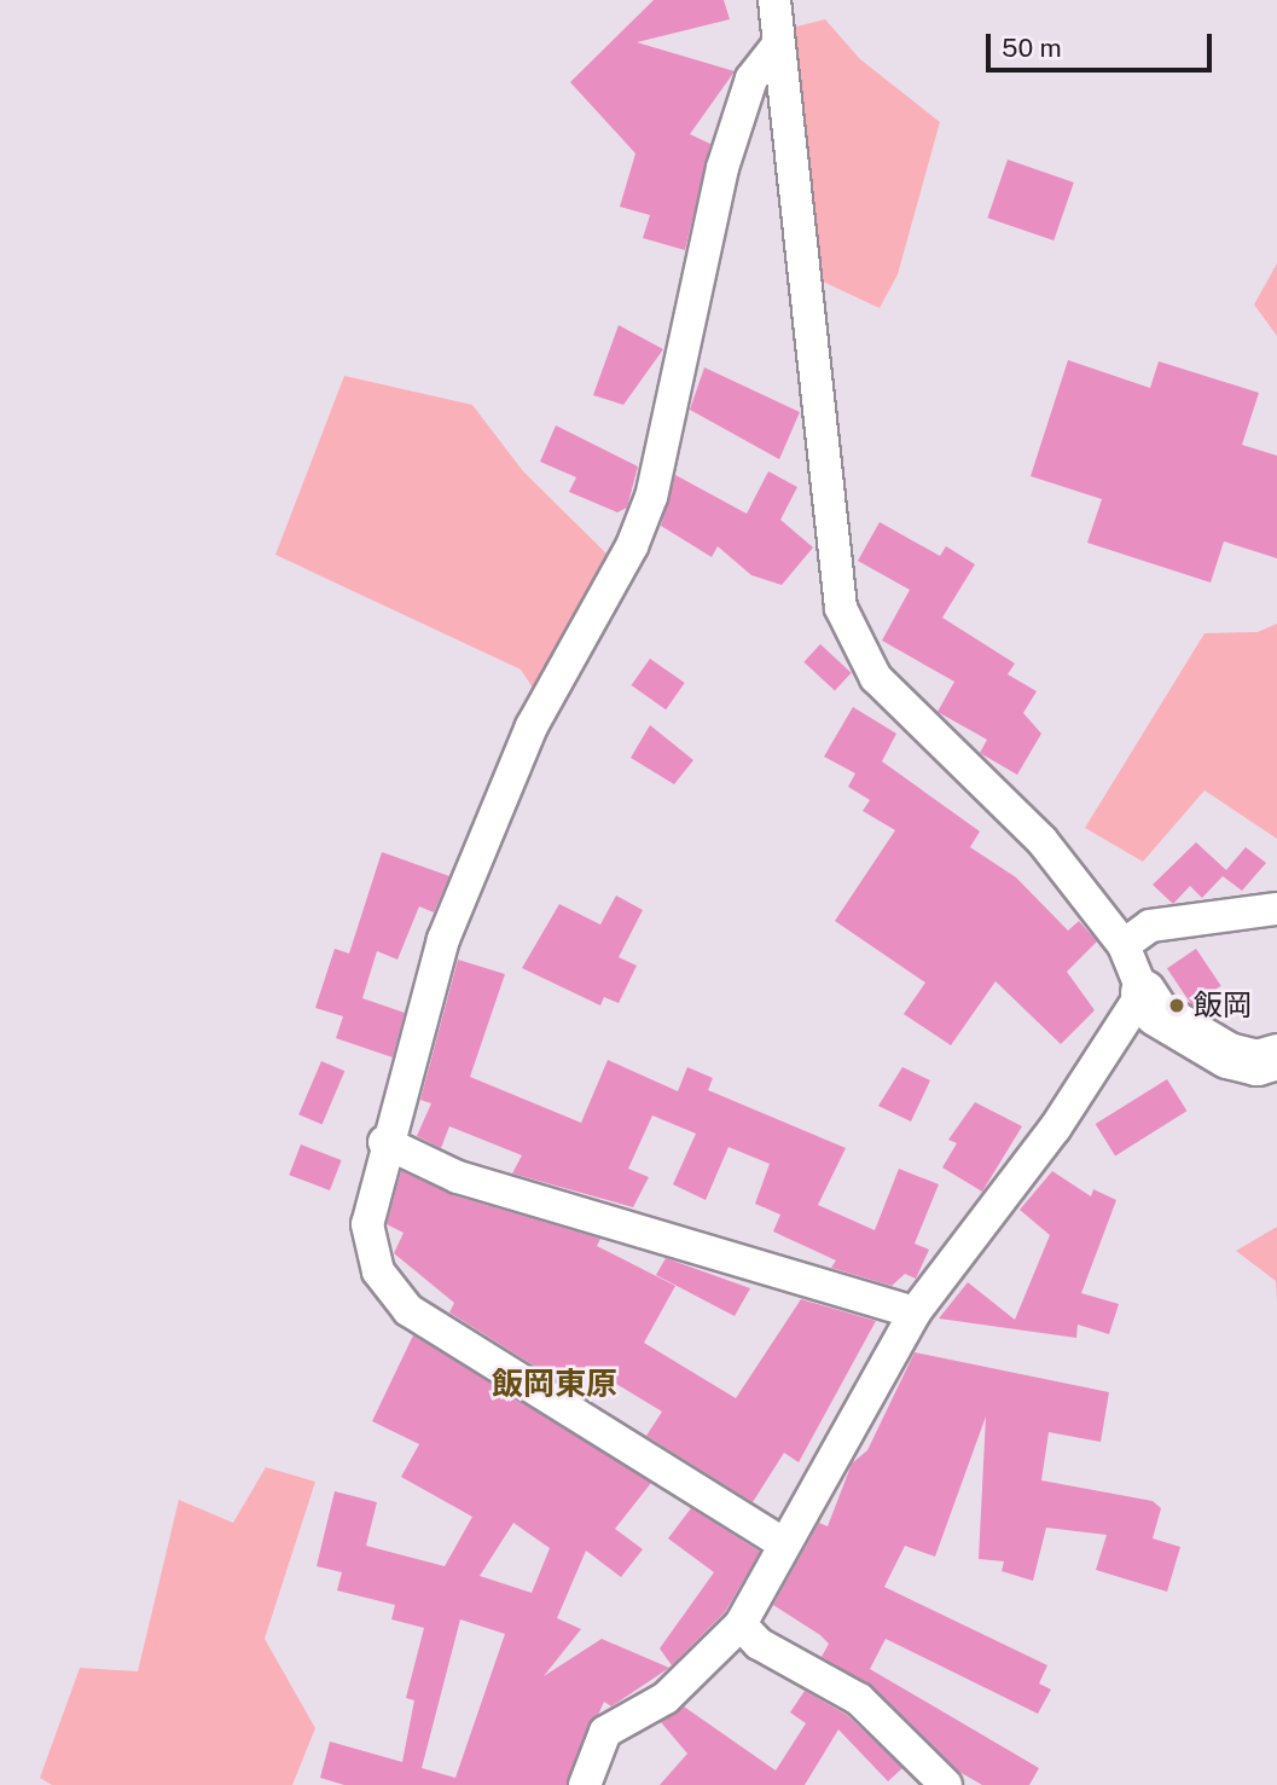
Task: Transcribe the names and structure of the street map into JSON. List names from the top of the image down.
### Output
{
  "districts": ["飯岡東原"],
  "places": ["飯岡"],
  "scale_bar": "50 m"
}
